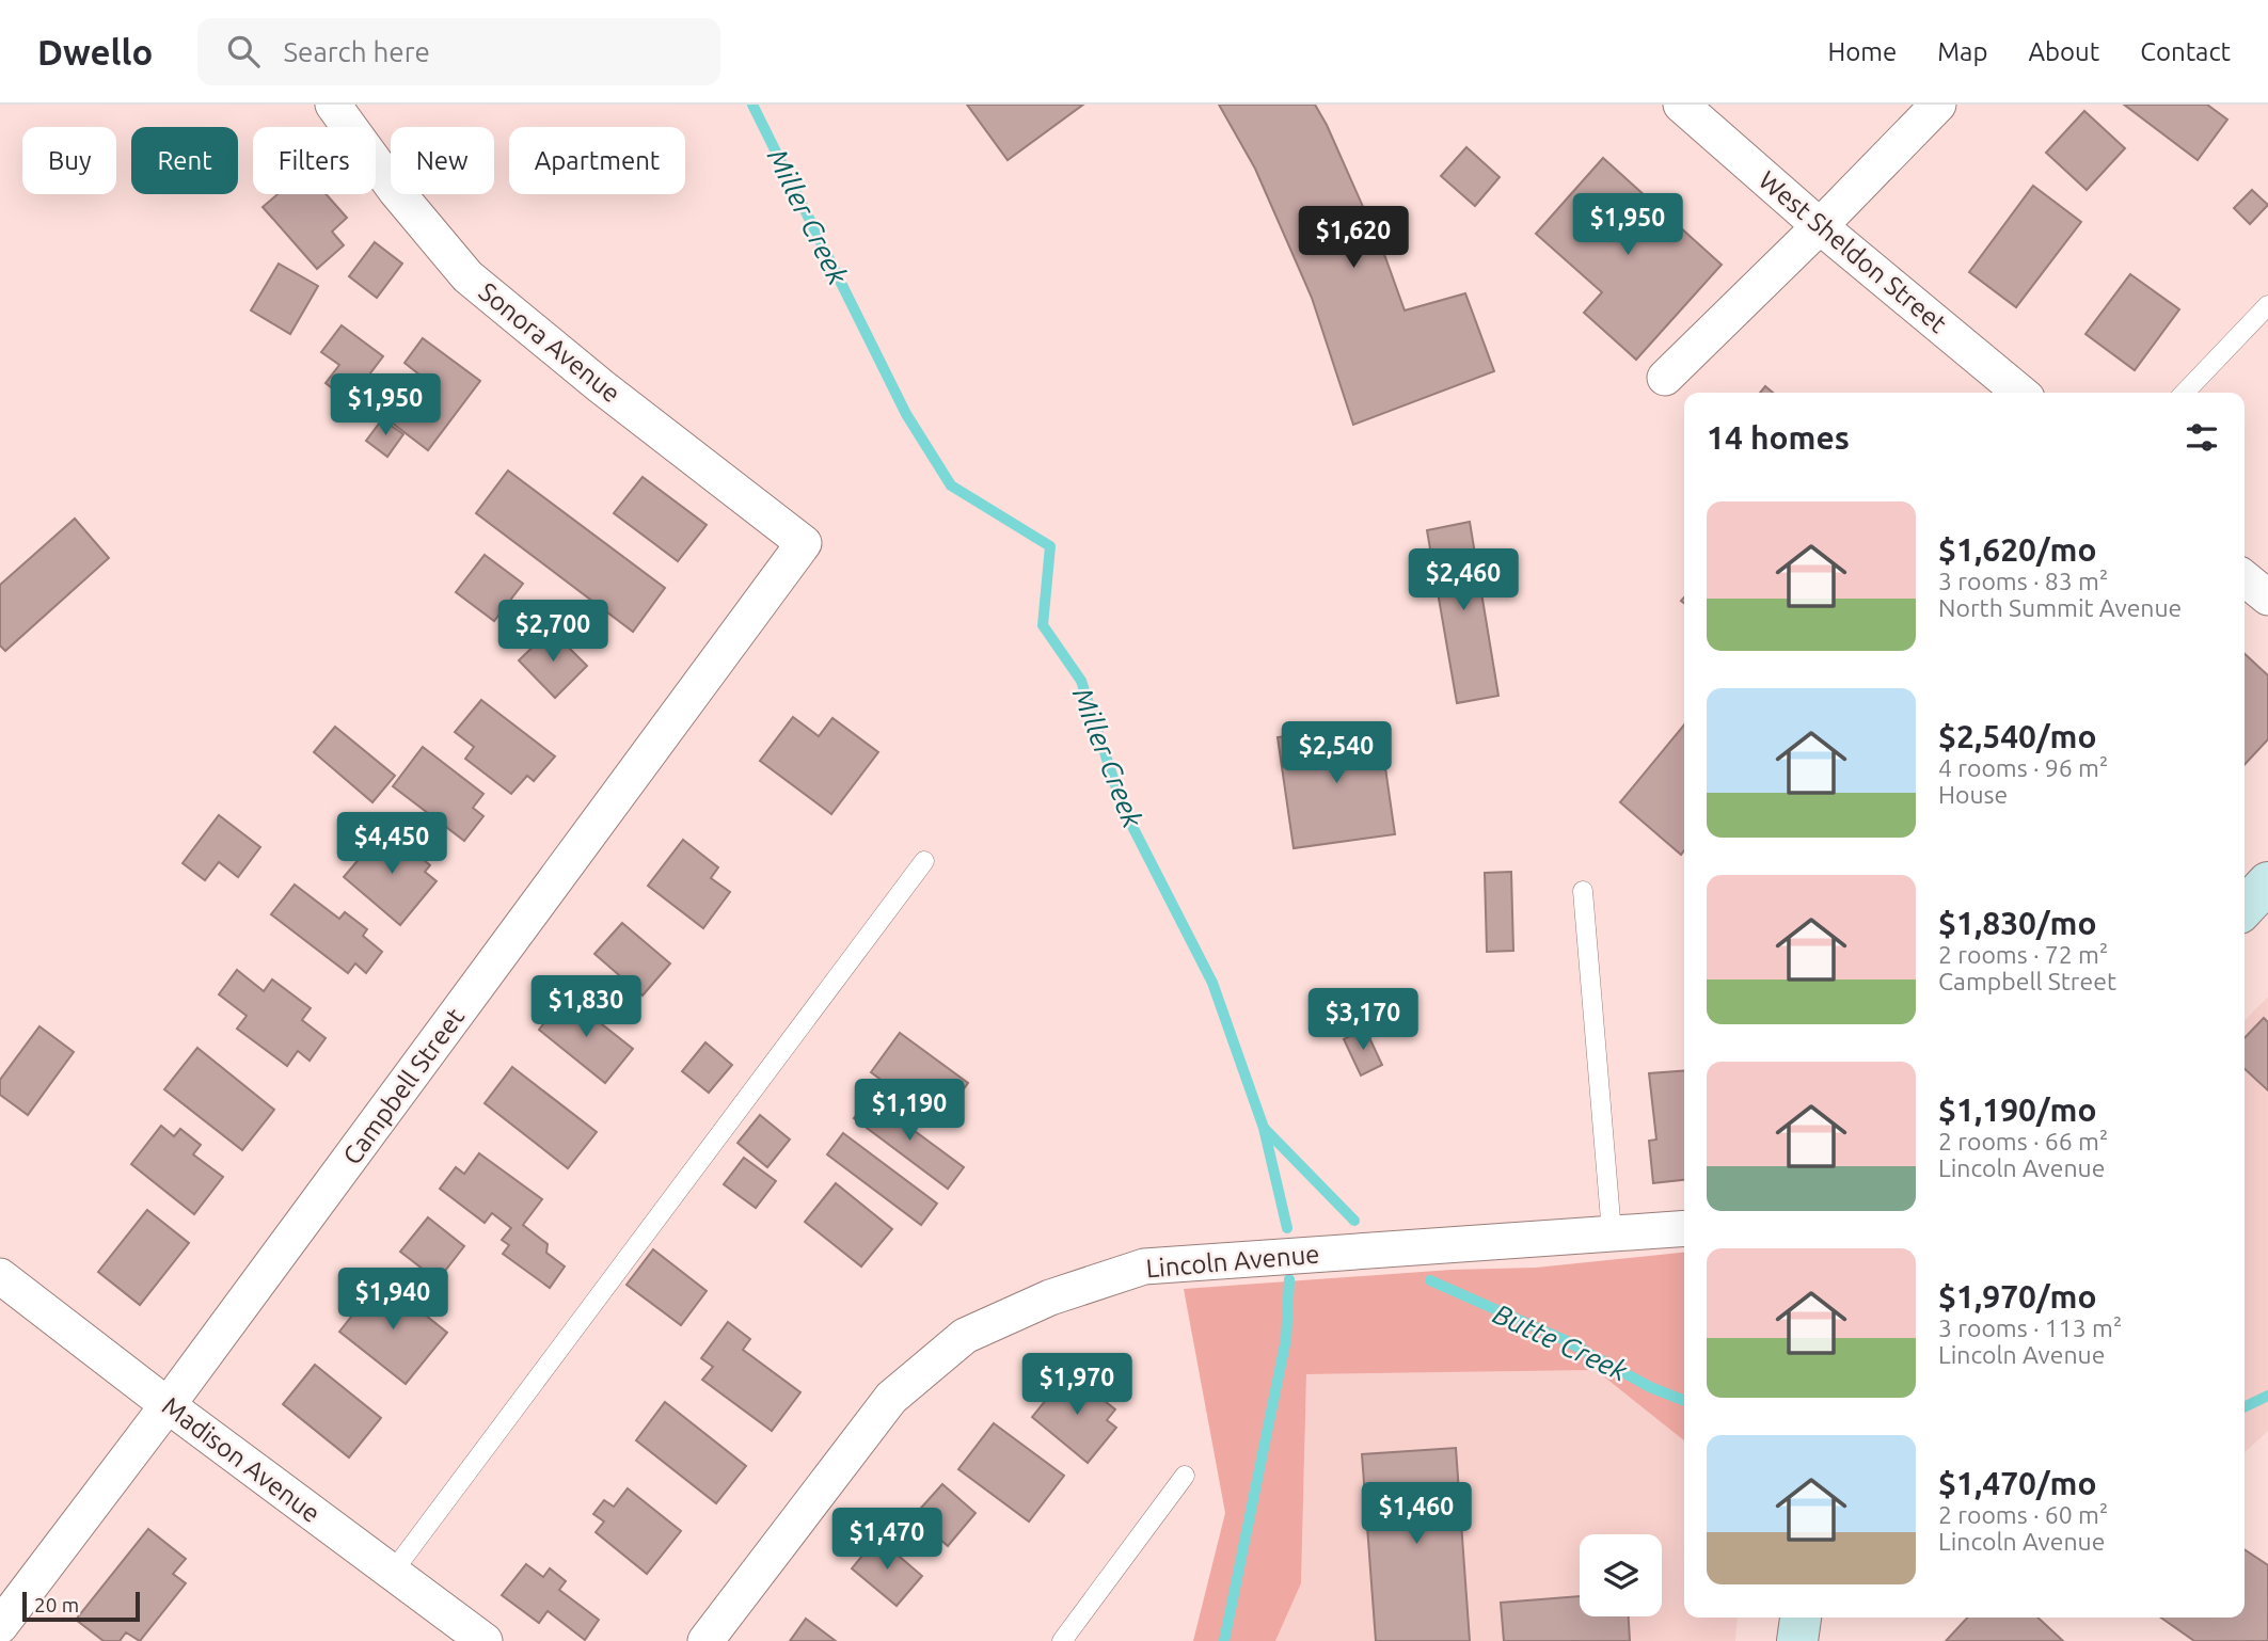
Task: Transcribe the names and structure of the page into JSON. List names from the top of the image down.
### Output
{
  "streets": {
    "street": [
      "West Sheldon Street",
      "Sonora Avenue",
      "Campbell Street",
      "Lincoln Avenue",
      "Madison Avenue"
    ]
  },
  "crossings": [
    ["Sonora Avenue", "Campbell Street"],
    ["Campbell Street", "Madison Avenue"]
  ],
  "water": ["Miller Creek", "Butte Creek"],
  "scale_bar": "20 m",
  "page": {
    "header": "Dwello",
    "search": "Search here",
    "nav": [
      "Home",
      "Map",
      "About",
      "Contact"
    ],
    "chip": [
      "Buy",
      "Rent",
      "Filters",
      "New",
      "Apartment"
    ],
    "price": [
      "$1,950",
      "$1,620",
      "$1,950",
      "$2,460",
      "$2,700",
      "$2,540",
      "$4,450",
      "$1,830",
      "$3,170",
      "$1,190",
      "$1,940",
      "$1,970",
      "$1,460",
      "$1,470"
    ],
    "heading": "14 homes",
    "list": [
      {
        "name": "$1,620/mo",
        "note": "3 rooms · 83 m² · North Summit Avenue"
      },
      {
        "name": "$2,540/mo",
        "note": "4 rooms · 96 m² · House"
      },
      {
        "name": "$1,830/mo",
        "note": "2 rooms · 72 m² · Campbell Street"
      },
      {
        "name": "$1,190/mo",
        "note": "2 rooms · 66 m² · Lincoln Avenue"
      },
      {
        "name": "$1,970/mo",
        "note": "3 rooms · 113 m² · Lincoln Avenue"
      },
      {
        "name": "$1,470/mo",
        "note": "2 rooms · 60 m² · Lincoln Avenue"
      }
    ],
    "scale": "20 m"
  }
}
